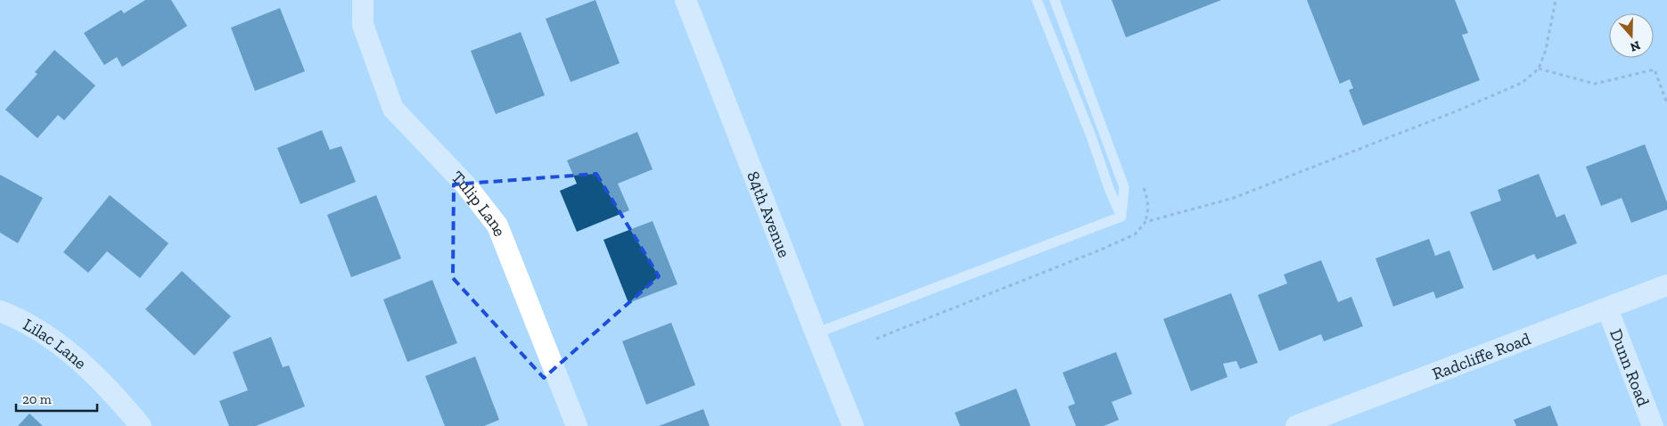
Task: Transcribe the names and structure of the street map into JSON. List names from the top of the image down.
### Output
{
  "streets": {
    "street": [
      "Tulip Lane",
      "84th Avenue",
      "Lilac Lane",
      "Radcliffe Road",
      "Dunn Road"
    ]
  },
  "crossings": [
    ["Radcliffe Road", "Dunn Road"]
  ],
  "scale_bar": "20 m",
  "north": "bottom"
}
